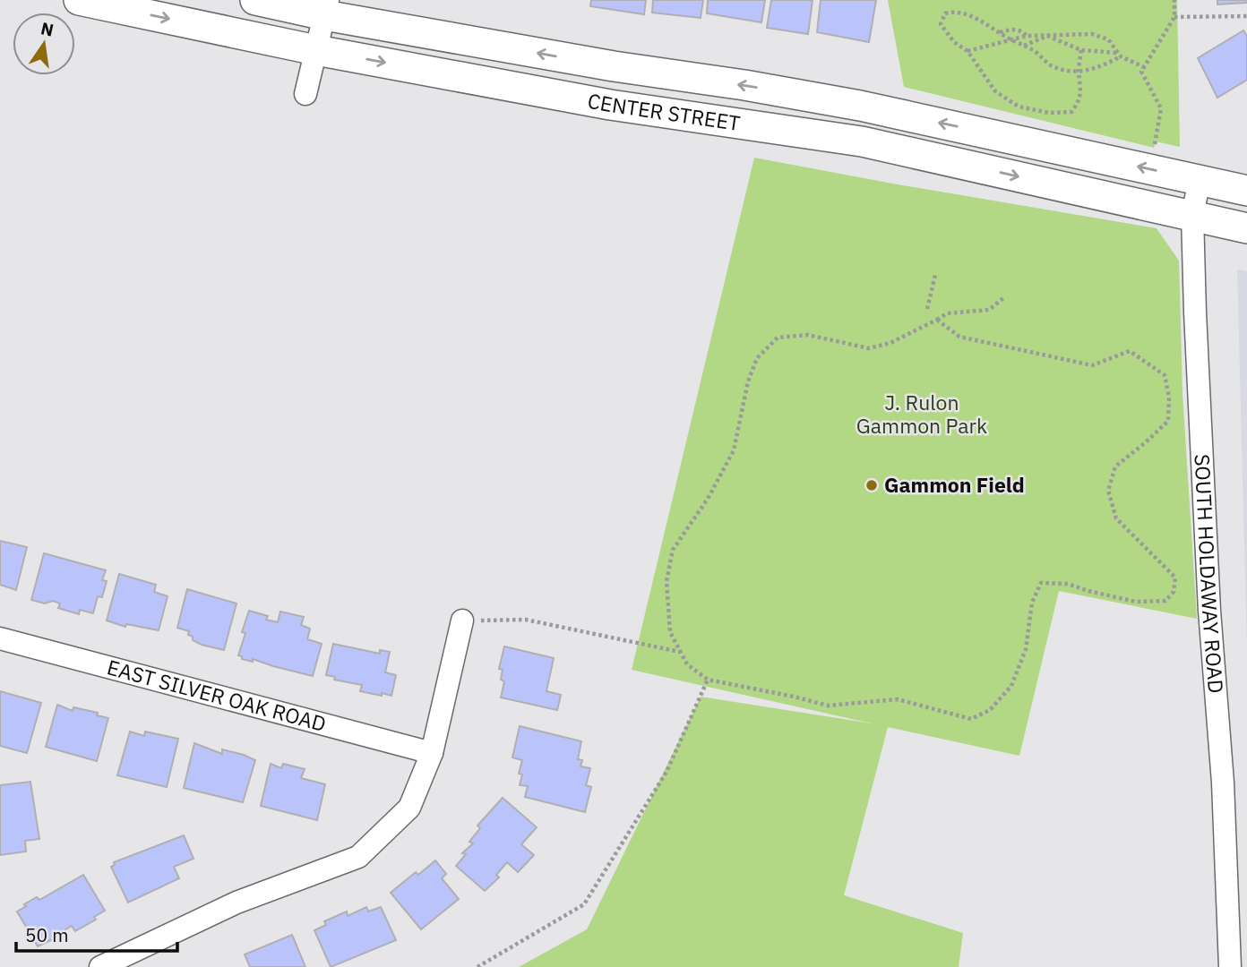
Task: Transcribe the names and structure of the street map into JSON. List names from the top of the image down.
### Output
{
  "streets": {
    "main road": ["CENTER STREET"],
    "street": ["SOUTH HOLDAWAY ROAD", "EAST SILVER OAK ROAD"]
  },
  "crossings": [
    ["CENTER STREET", "SOUTH HOLDAWAY ROAD"]
  ],
  "parks": ["J. Rulon Gammon Park"],
  "places": ["Gammon Field"],
  "scale_bar": "50 m",
  "north": "top"
}
